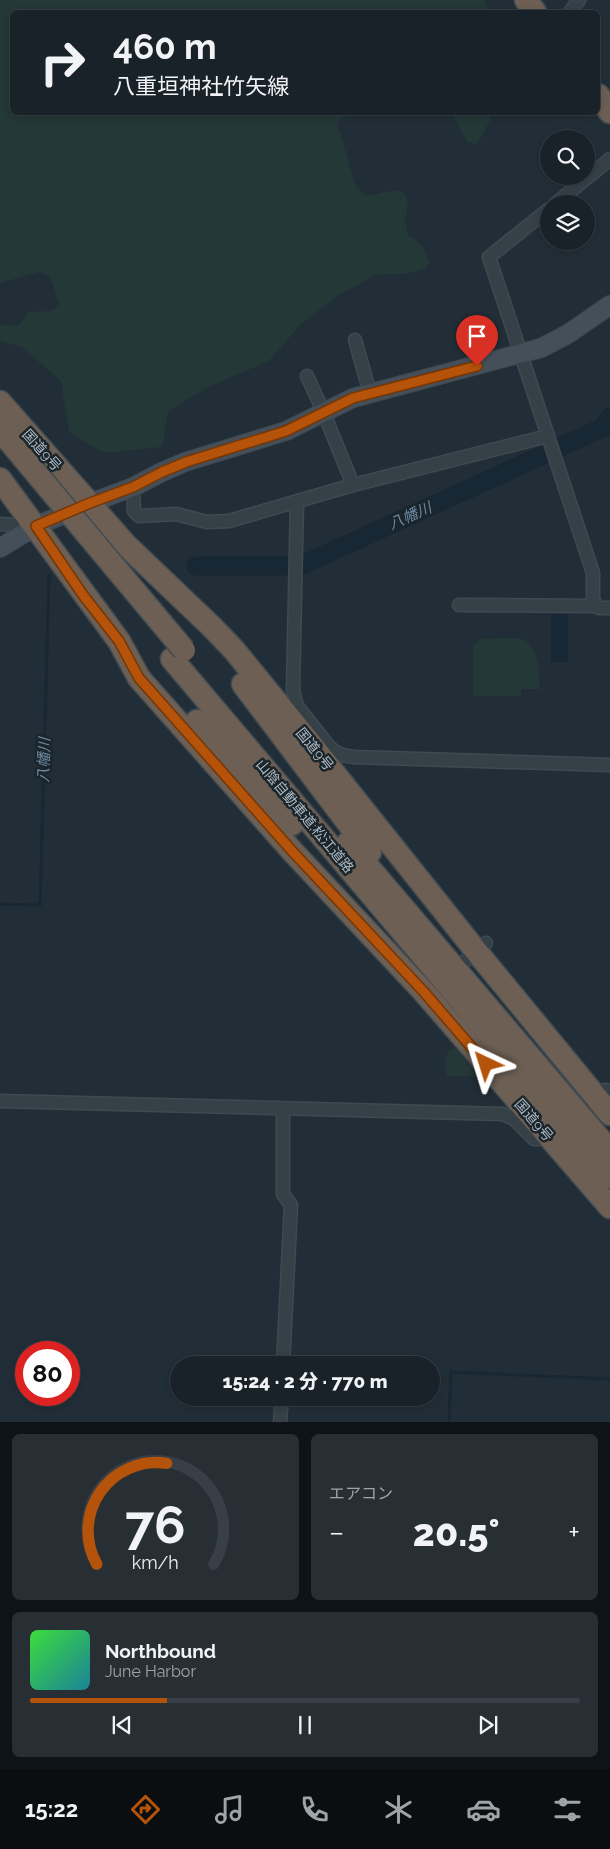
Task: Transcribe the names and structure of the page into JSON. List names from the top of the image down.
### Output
{
  "streets": {
    "highway": ["国道9号", "山陰自動車道;松江道路"]
  },
  "crossings": [
    ["国道9号", "山陰自動車道;松江道路"]
  ],
  "water": ["八幡川"],
  "page": {
    "turn": ["460 m", "八重垣神社竹矢線"],
    "limit": "80",
    "trip": "15:24 · 2 分 · 770 m",
    "tile": "エアコン",
    "heat": ["−", "20.5°", "+"],
    "song": ["Northbound", "June Harbor"],
    "tabs": "15:22",
    "gauge": ["76", "km/h"]
  }
}
